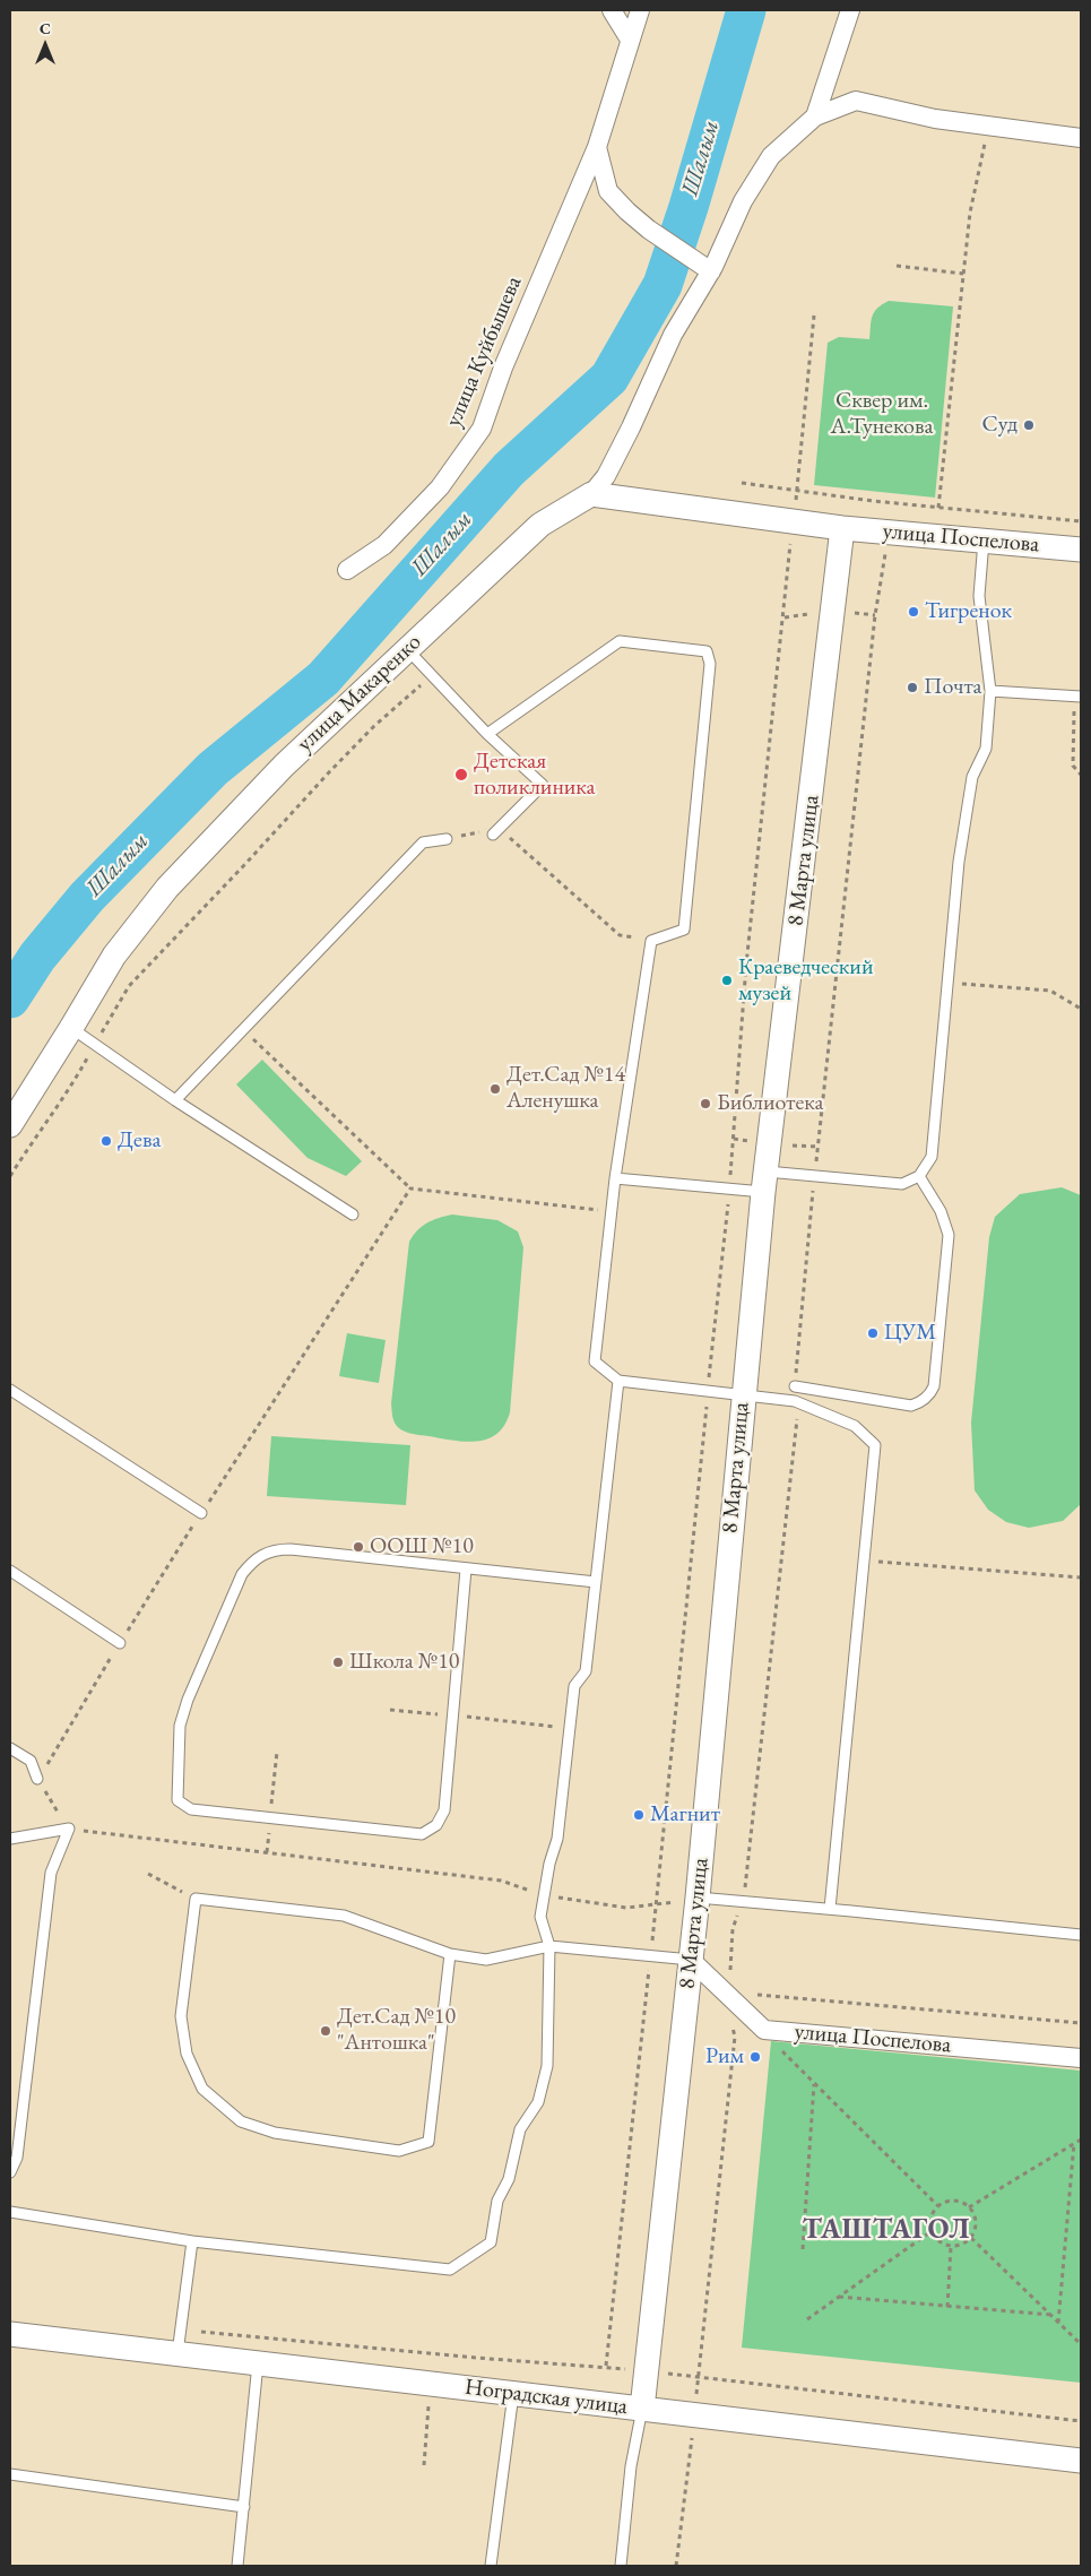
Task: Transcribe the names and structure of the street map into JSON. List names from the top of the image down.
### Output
{
  "streets": {
    "street": [
      "улица Куйбышева",
      "улица Поспелова",
      "улица Макаренко",
      "8 Марта улица",
      "Ноградская улица"
    ]
  },
  "crossings": [
    ["улица Поспелова", "8 Марта улица"],
    ["8 Марта улица", "Ноградская улица"]
  ],
  "districts": ["ТАШТАГОЛ"],
  "water": ["Шалым"],
  "parks": ["Сквер им. А.Тунекова"],
  "places": [
    "Суд",
    "Тигренок",
    "Почта",
    "Детская поликлиника",
    "Краеведческий музей",
    "Дет.Сад №14 Аленушка",
    "Библиотека",
    "Дева",
    "ЦУМ",
    "ООШ №10",
    "Школа №10",
    "Магнит",
    "Дет.Сад №10 \"Антошка\"",
    "Рим"
  ],
  "north": "top"
}
